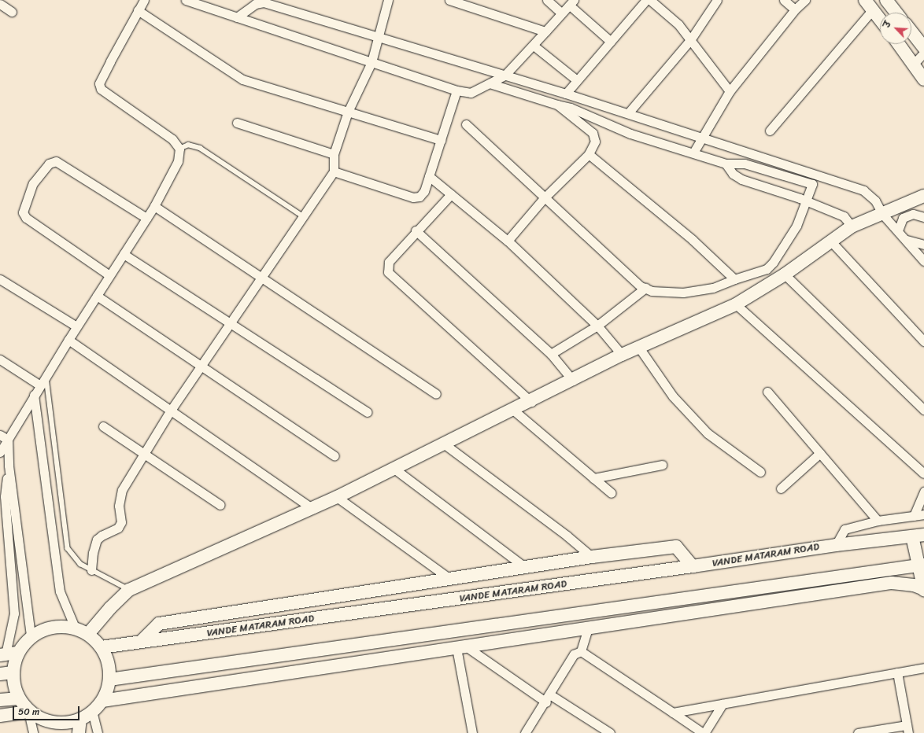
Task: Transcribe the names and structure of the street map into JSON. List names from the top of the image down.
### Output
{
  "streets": {
    "street": ["VANDE MATARAM ROAD"]
  },
  "scale_bar": "50 m",
  "north": "top left"
}
